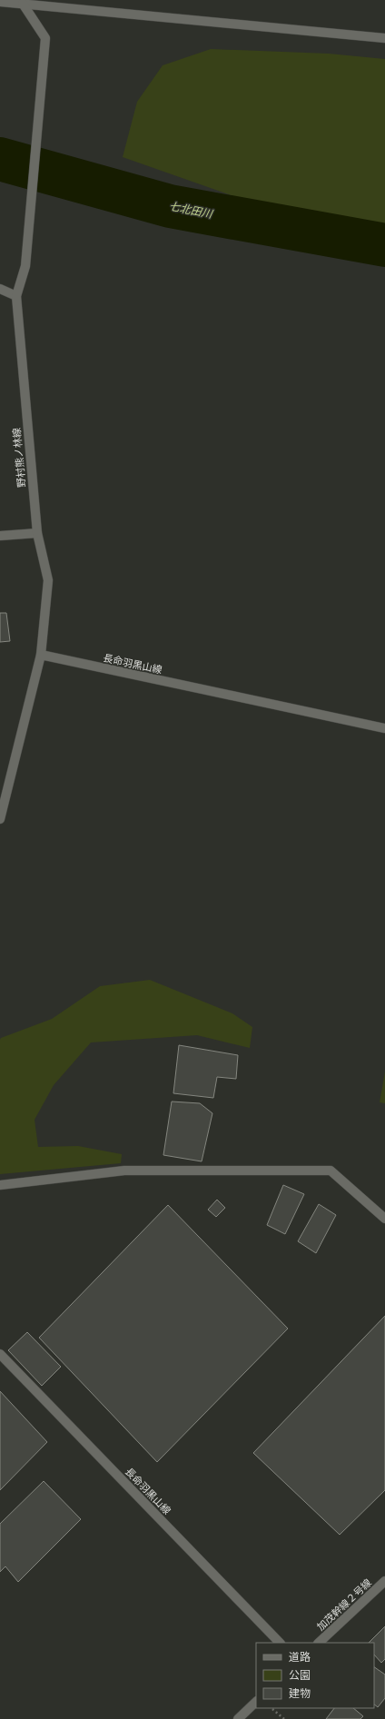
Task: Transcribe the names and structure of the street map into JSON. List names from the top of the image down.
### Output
{
  "streets": {
    "street": ["野村熊ノ林線", "長命羽黒山線", "加茂幹線２号線"]
  },
  "crossings": [
    ["野村熊ノ林線", "長命羽黒山線"]
  ],
  "water": ["七北田川"],
  "legend": ["道路", "公園", "建物"]
}
